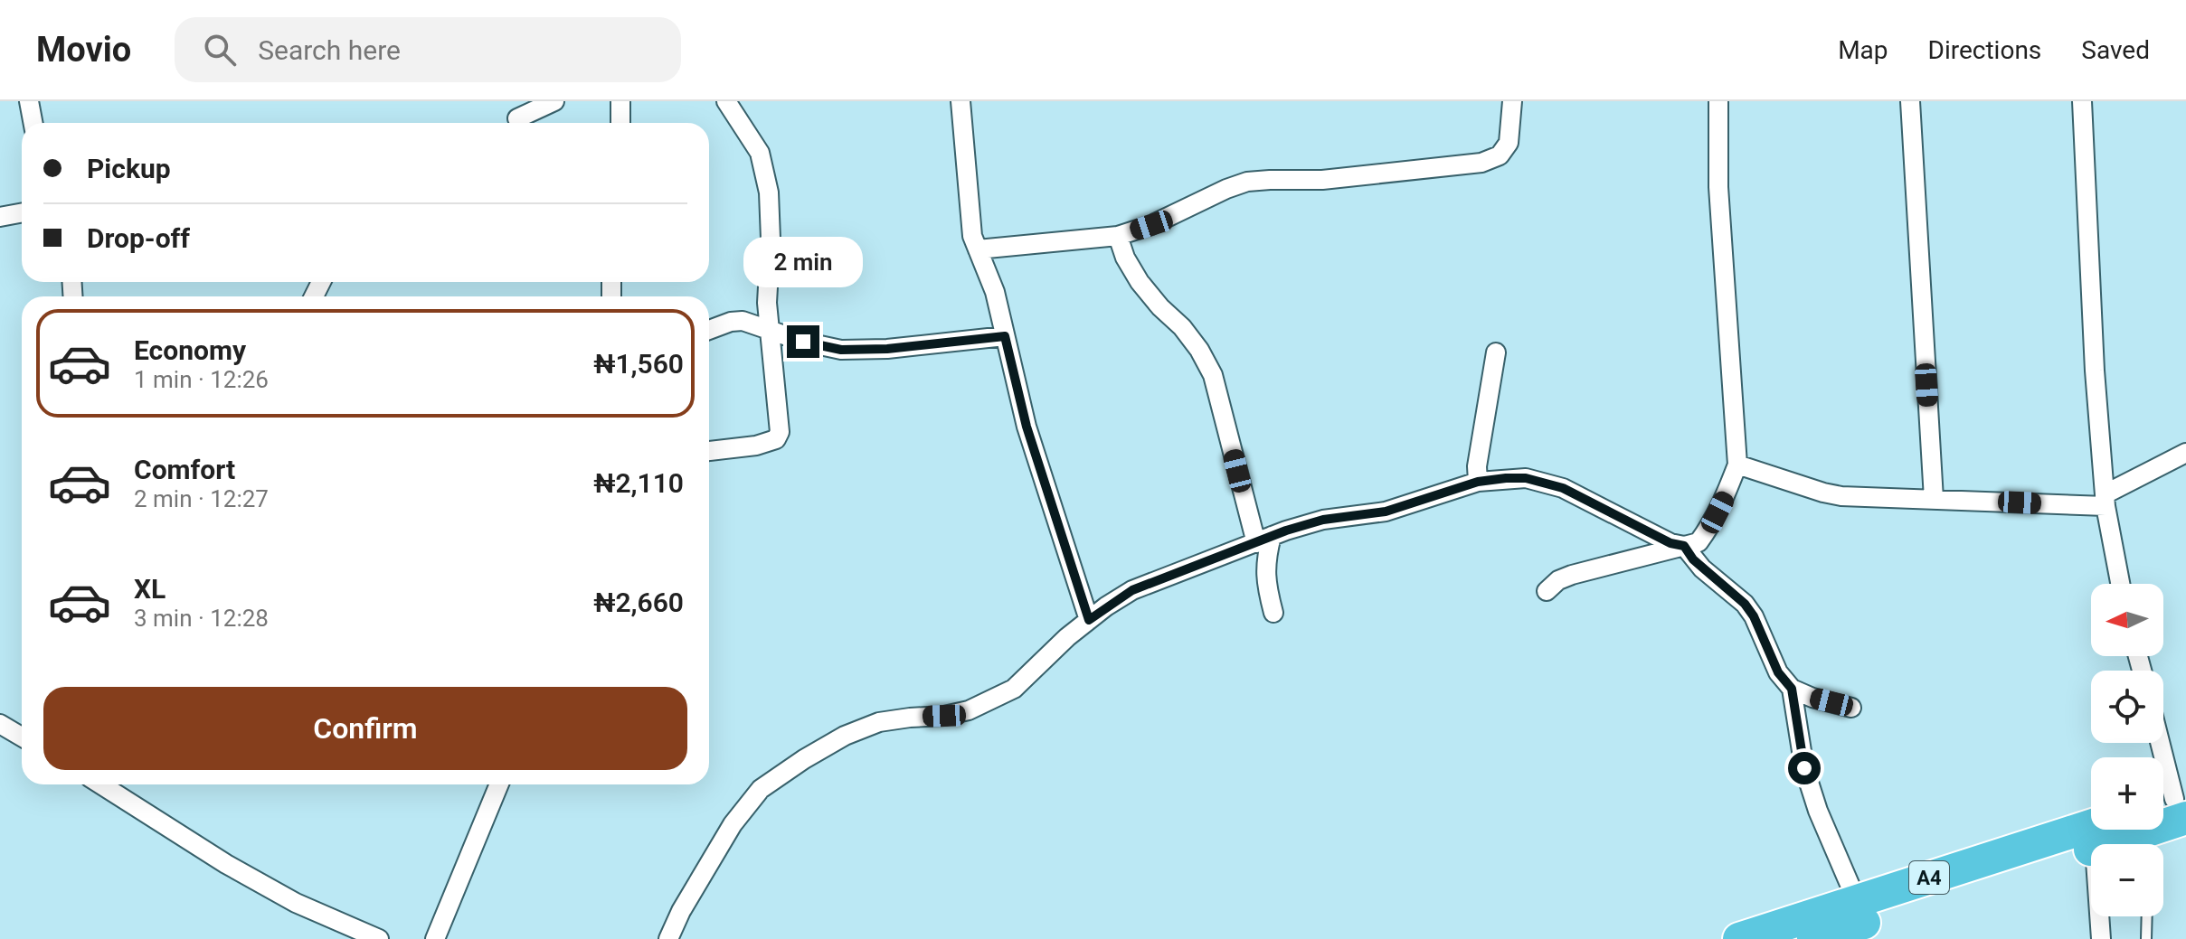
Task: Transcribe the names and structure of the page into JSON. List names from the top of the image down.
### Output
{
  "streets": {
    "highway": ["A4"]
  },
  "north": "left",
  "page": {
    "header": "Movio",
    "search": "Search here",
    "nav": ["Map", "Directions", "Saved"],
    "banner": ["Pickup", "Drop-off"],
    "bubble": "2 min",
    "list": [
      {
        "name": "Economy",
        "note": "1 min · 12:26",
        "value": "₦1,560"
      },
      {
        "name": "Comfort",
        "note": "2 min · 12:27",
        "value": "₦2,110"
      },
      {
        "name": "XL",
        "note": "3 min · 12:28",
        "value": "₦2,660"
      }
    ],
    "map_buttons": ["+", "−"],
    "buttons": "Confirm"
  }
}
